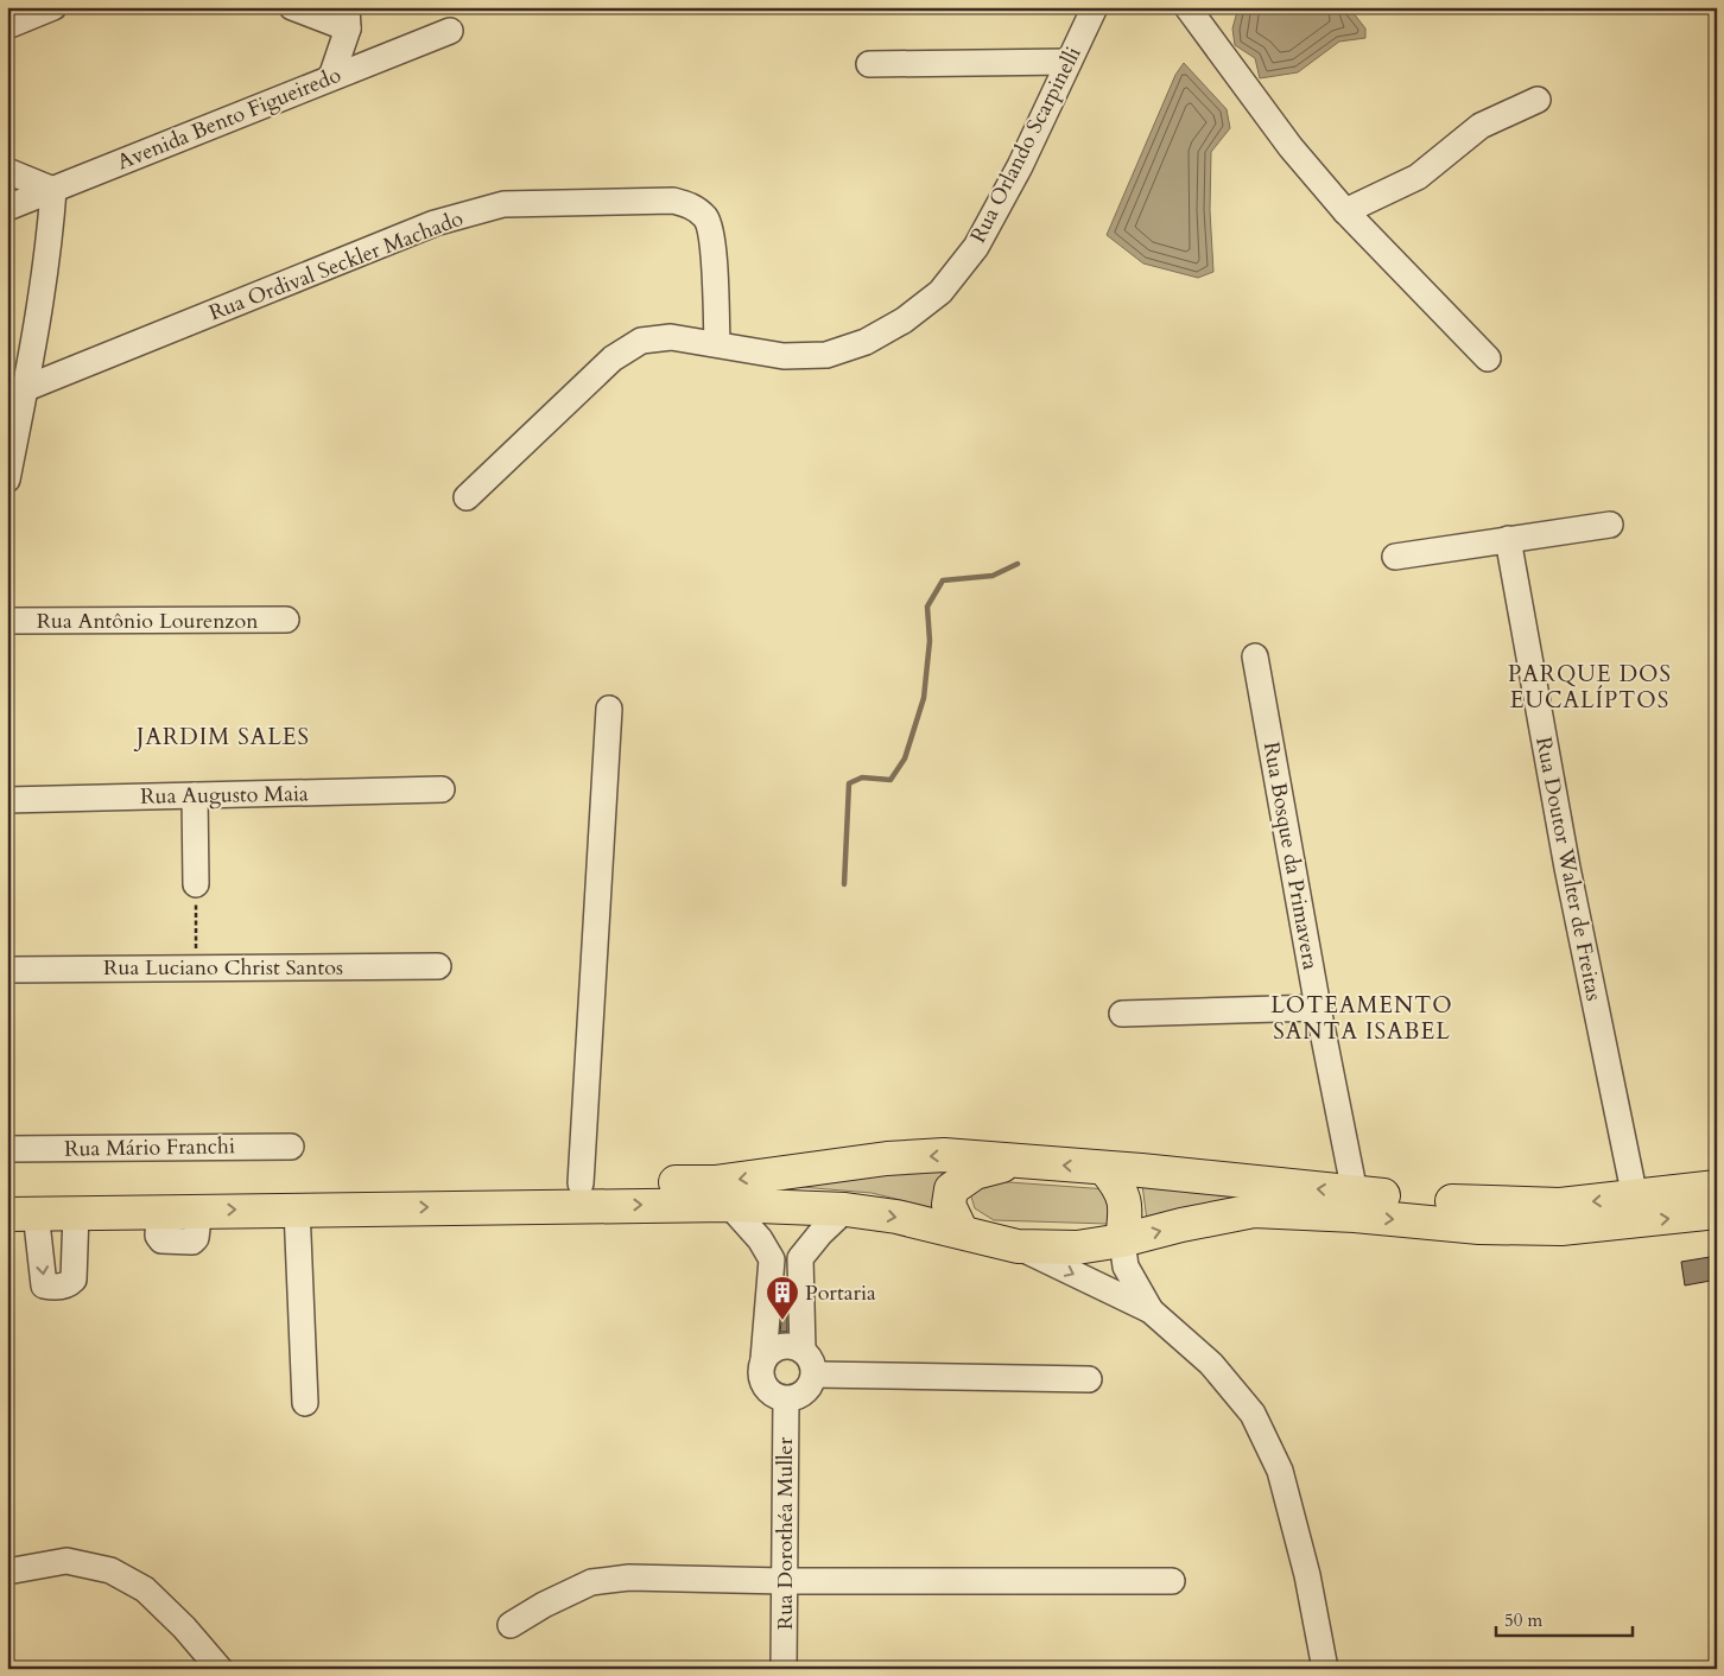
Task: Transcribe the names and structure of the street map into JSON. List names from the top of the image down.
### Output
{
  "streets": {
    "street": [
      "Avenida Bento Figueiredo",
      "Rua Orlando Scarpinelli",
      "Rua Ordival Seckler Machado",
      "Rua Antônio Lourenzon",
      "Rua Augusto Maia",
      "Rua Bosque da Primavera",
      "Rua Doutor Walter de Freitas",
      "Rua Luciano Christ Santos",
      "Rua Mário Franchi",
      "Rua Dorothéa Muller"
    ]
  },
  "crossings": [
    ["Rua Orlando Scarpinelli", "Rua Ordival Seckler Machado"]
  ],
  "districts": ["PARQUE DOS EUCALÍPTOS", "JARDIM SALES", "LOTEAMENTO SANTA ISABEL"],
  "places": {
    "building": ["Portaria"]
  },
  "scale_bar": "50 m"
}
